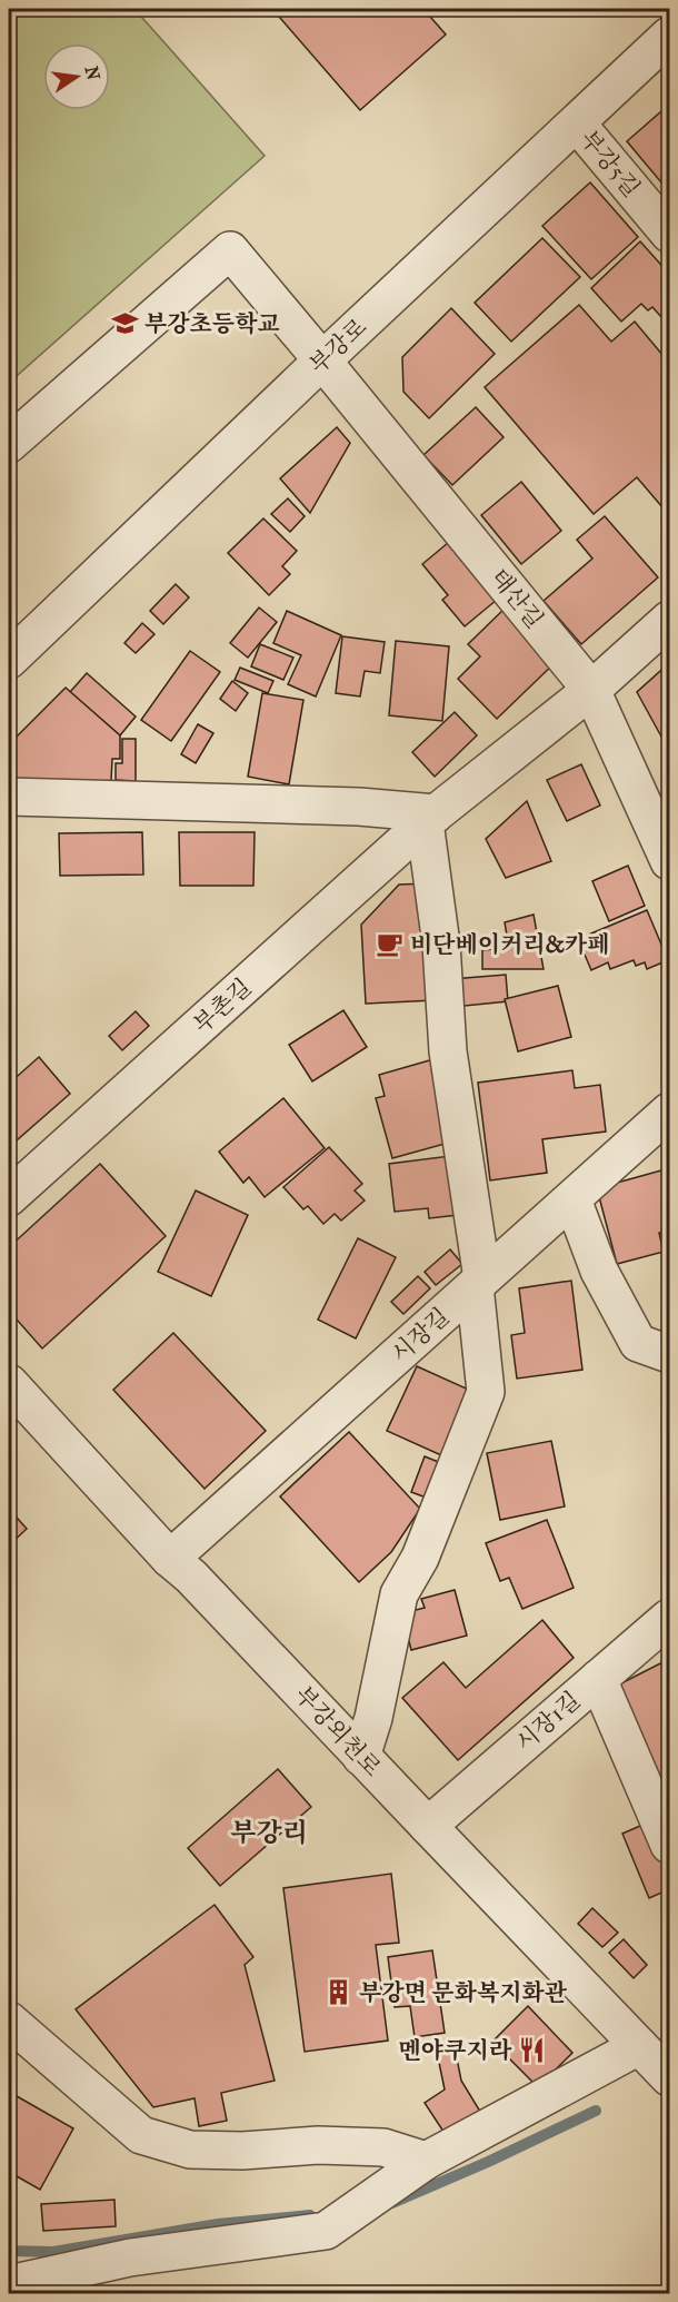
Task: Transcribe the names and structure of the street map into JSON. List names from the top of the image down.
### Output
{
  "streets": {
    "street": [
      "부강5길",
      "부강로",
      "태산길",
      "부촌길",
      "시장길",
      "시장1길",
      "부강외천로"
    ]
  },
  "crossings": [
    ["부강5길", "부강로"],
    ["부강로", "태산길"],
    ["태산길", "부촌길"],
    ["시장길", "부강외천로"],
    ["시장1길", "부강외천로"]
  ],
  "districts": ["부강리"],
  "places": {
    "school or university": ["부강초등학교"],
    "cafe": ["비단베이커리&카페"],
    "building": ["부강면 문화복지화관"],
    "restaurant": ["멘야쿠지라"]
  },
  "north": "right"
}
